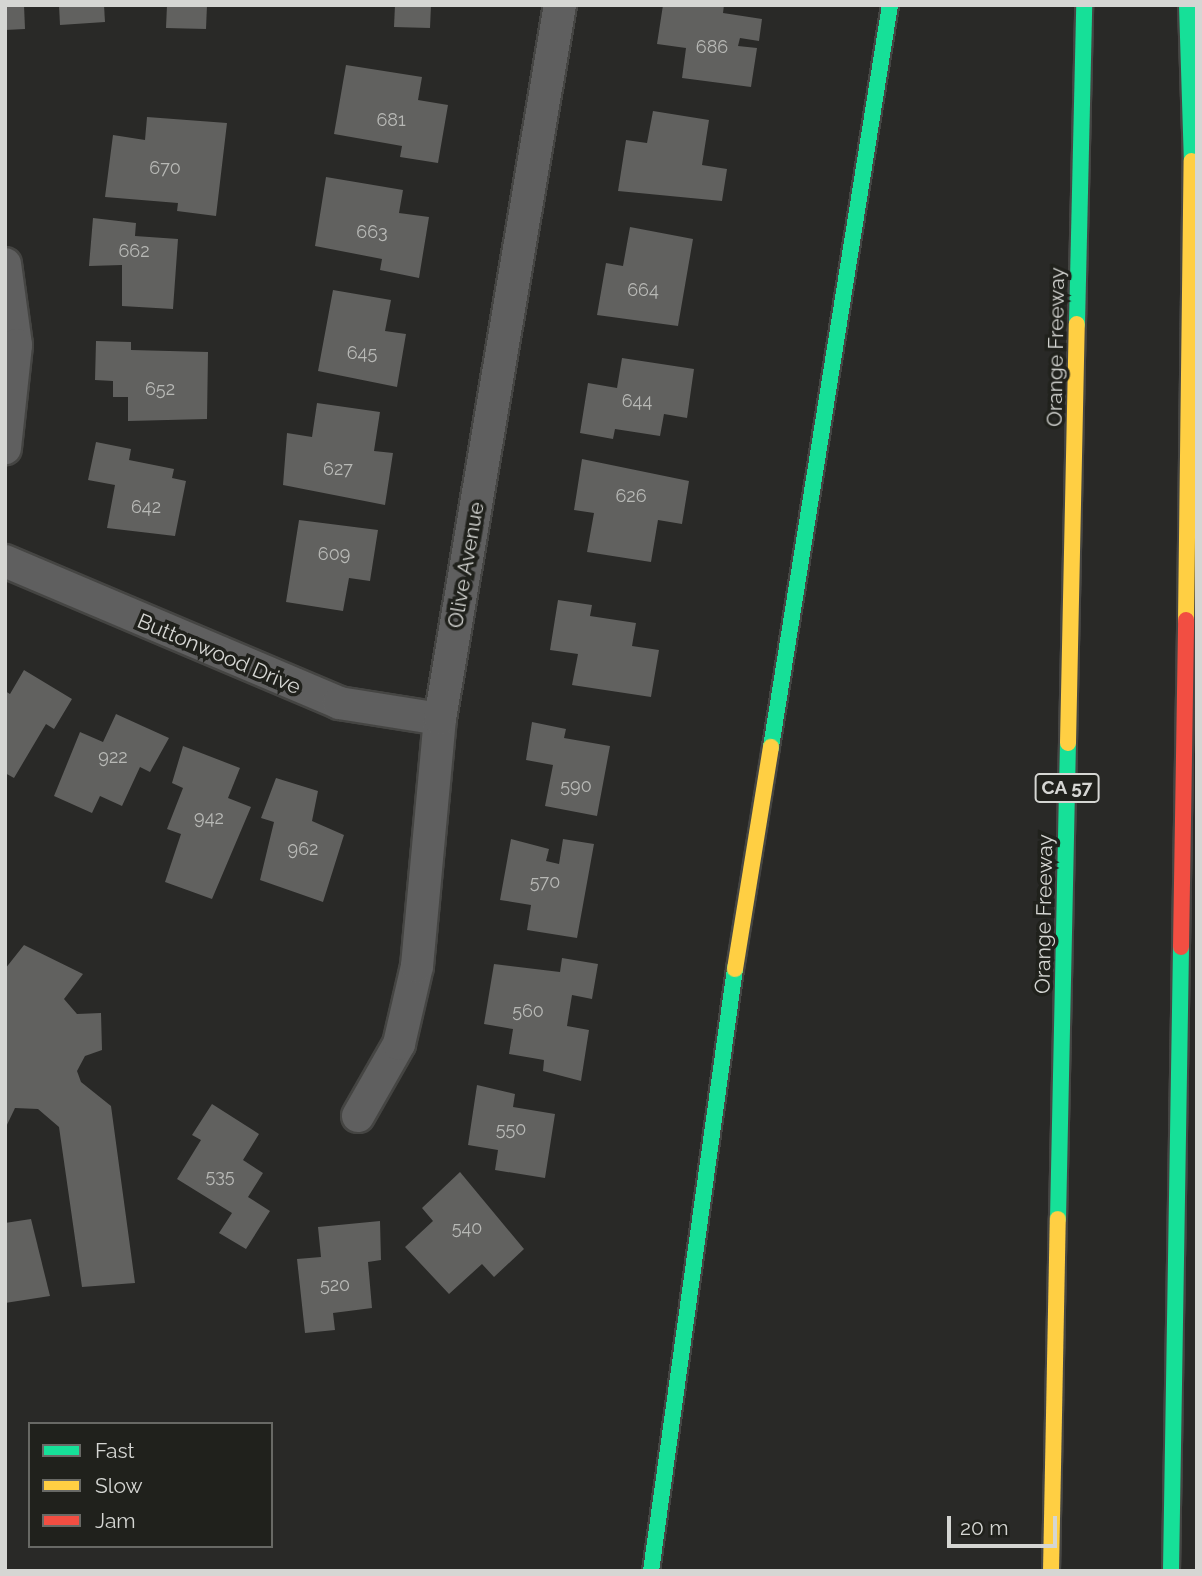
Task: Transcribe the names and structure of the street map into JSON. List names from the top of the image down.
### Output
{
  "streets": {
    "highway": ["Orange Freeway", "CA 57"],
    "street": ["Olive Avenue", "Buttonwood Drive"]
  },
  "crossings": [
    ["Olive Avenue", "Buttonwood Drive"]
  ],
  "house_numbers": [
    "686",
    "681",
    "670",
    "663",
    "662",
    "664",
    "645",
    "652",
    "644",
    "627",
    "626",
    "642",
    "609",
    "922",
    "590",
    "942",
    "962",
    "570",
    "560",
    "550",
    "535",
    "540",
    "520"
  ],
  "legend": ["Fast", "Slow", "Jam"],
  "scale_bar": "20 m"
}
